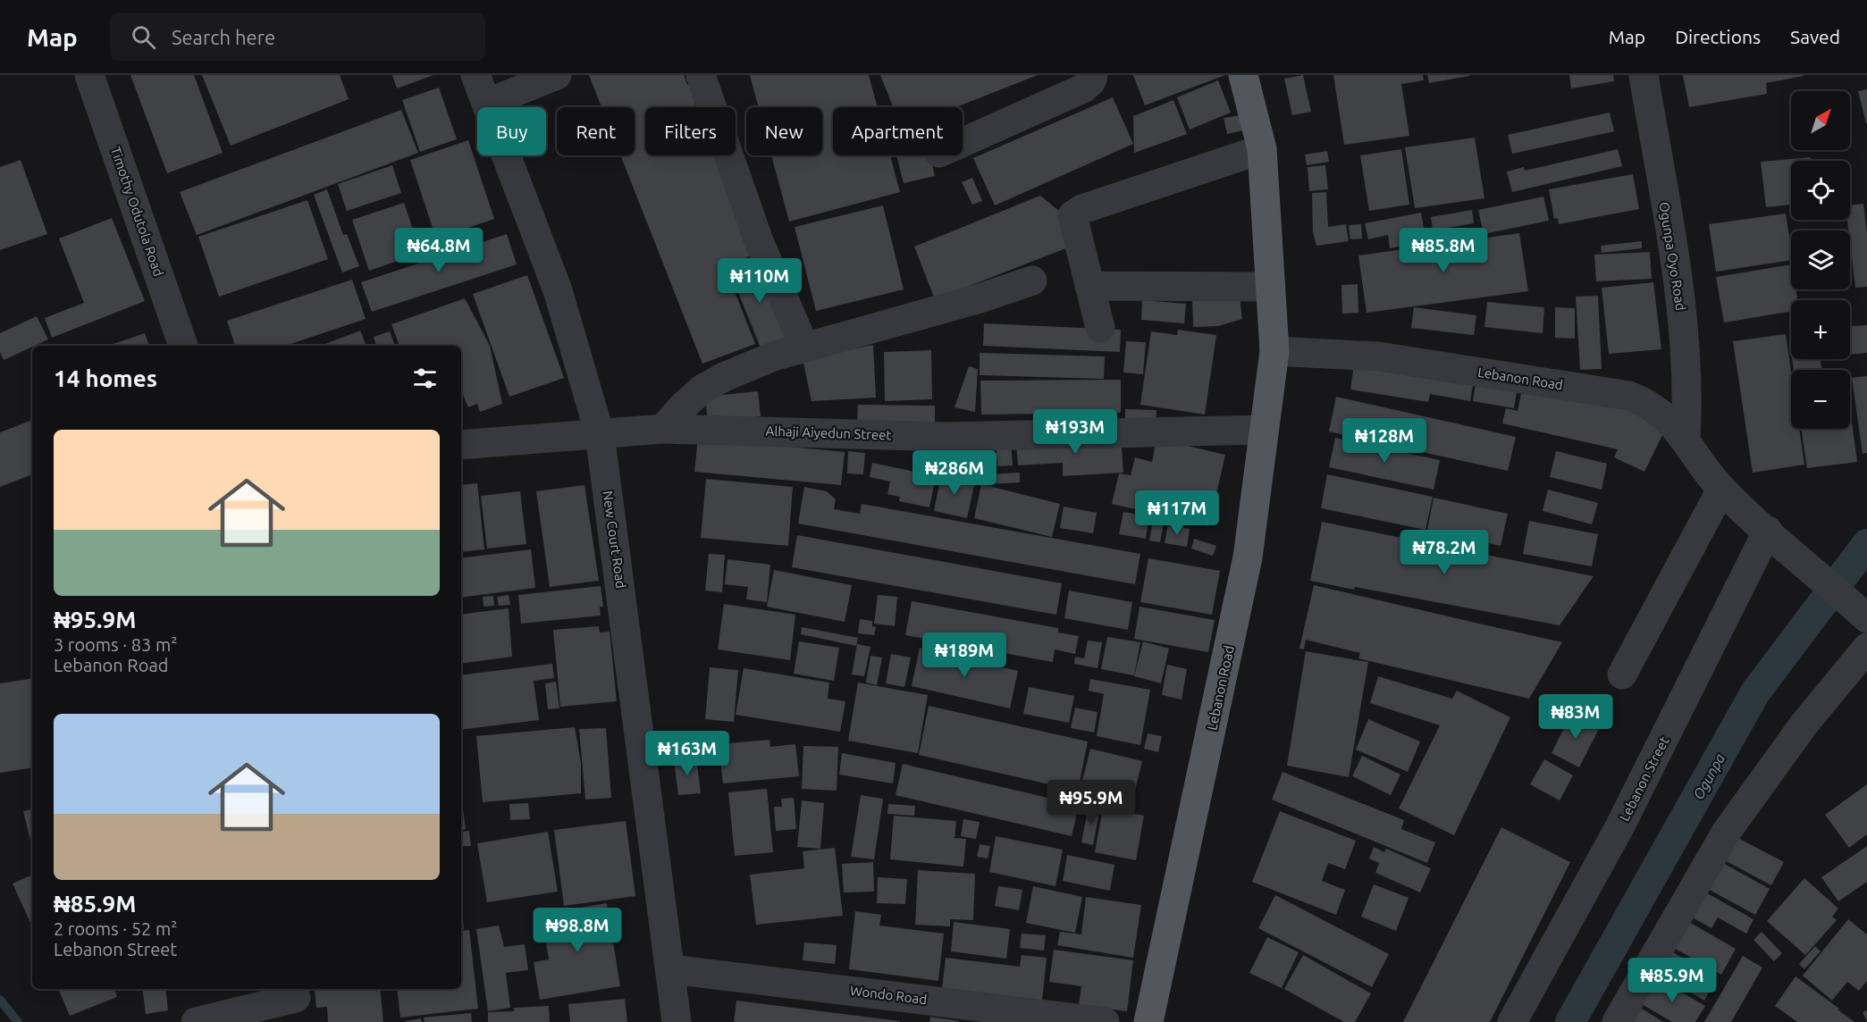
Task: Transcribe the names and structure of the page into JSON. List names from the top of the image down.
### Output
{
  "streets": {
    "main road": ["Lebanon Road"],
    "street": [
      "Timothy Odutola Road",
      "Ogunpa Oyo Road",
      "Alhaji Aiyedun Street",
      "New Court Road",
      "Lebanon Street",
      "Wondo Road"
    ]
  },
  "crossings": [
    ["Ogunpa Oyo Road", "Lebanon Road"],
    ["Lebanon Road", "Alhaji Aiyedun Street"],
    ["Alhaji Aiyedun Street", "New Court Road"],
    ["New Court Road", "Wondo Road"]
  ],
  "water": ["Ogunpa"],
  "north": "top right",
  "page": {
    "header": "Map",
    "search": "Search here",
    "nav": ["Map", "Directions", "Saved"],
    "map_buttons": ["+", "−"],
    "chip": [
      "Buy",
      "Rent",
      "Filters",
      "New",
      "Apartment"
    ],
    "price": [
      "₦64.8M",
      "₦85.8M",
      "₦110M",
      "₦193M",
      "₦128M",
      "₦286M",
      "₦117M",
      "₦78.2M",
      "₦189M",
      "₦83M",
      "₦163M",
      "₦95.9M",
      "₦98.8M",
      "₦85.9M"
    ],
    "heading": "14 homes",
    "list": [
      {
        "name": "₦95.9M",
        "note": "3 rooms · 83 m² · Lebanon Road"
      },
      {
        "name": "₦85.9M",
        "note": "2 rooms · 52 m² · Lebanon Street"
      }
    ]
  }
}
